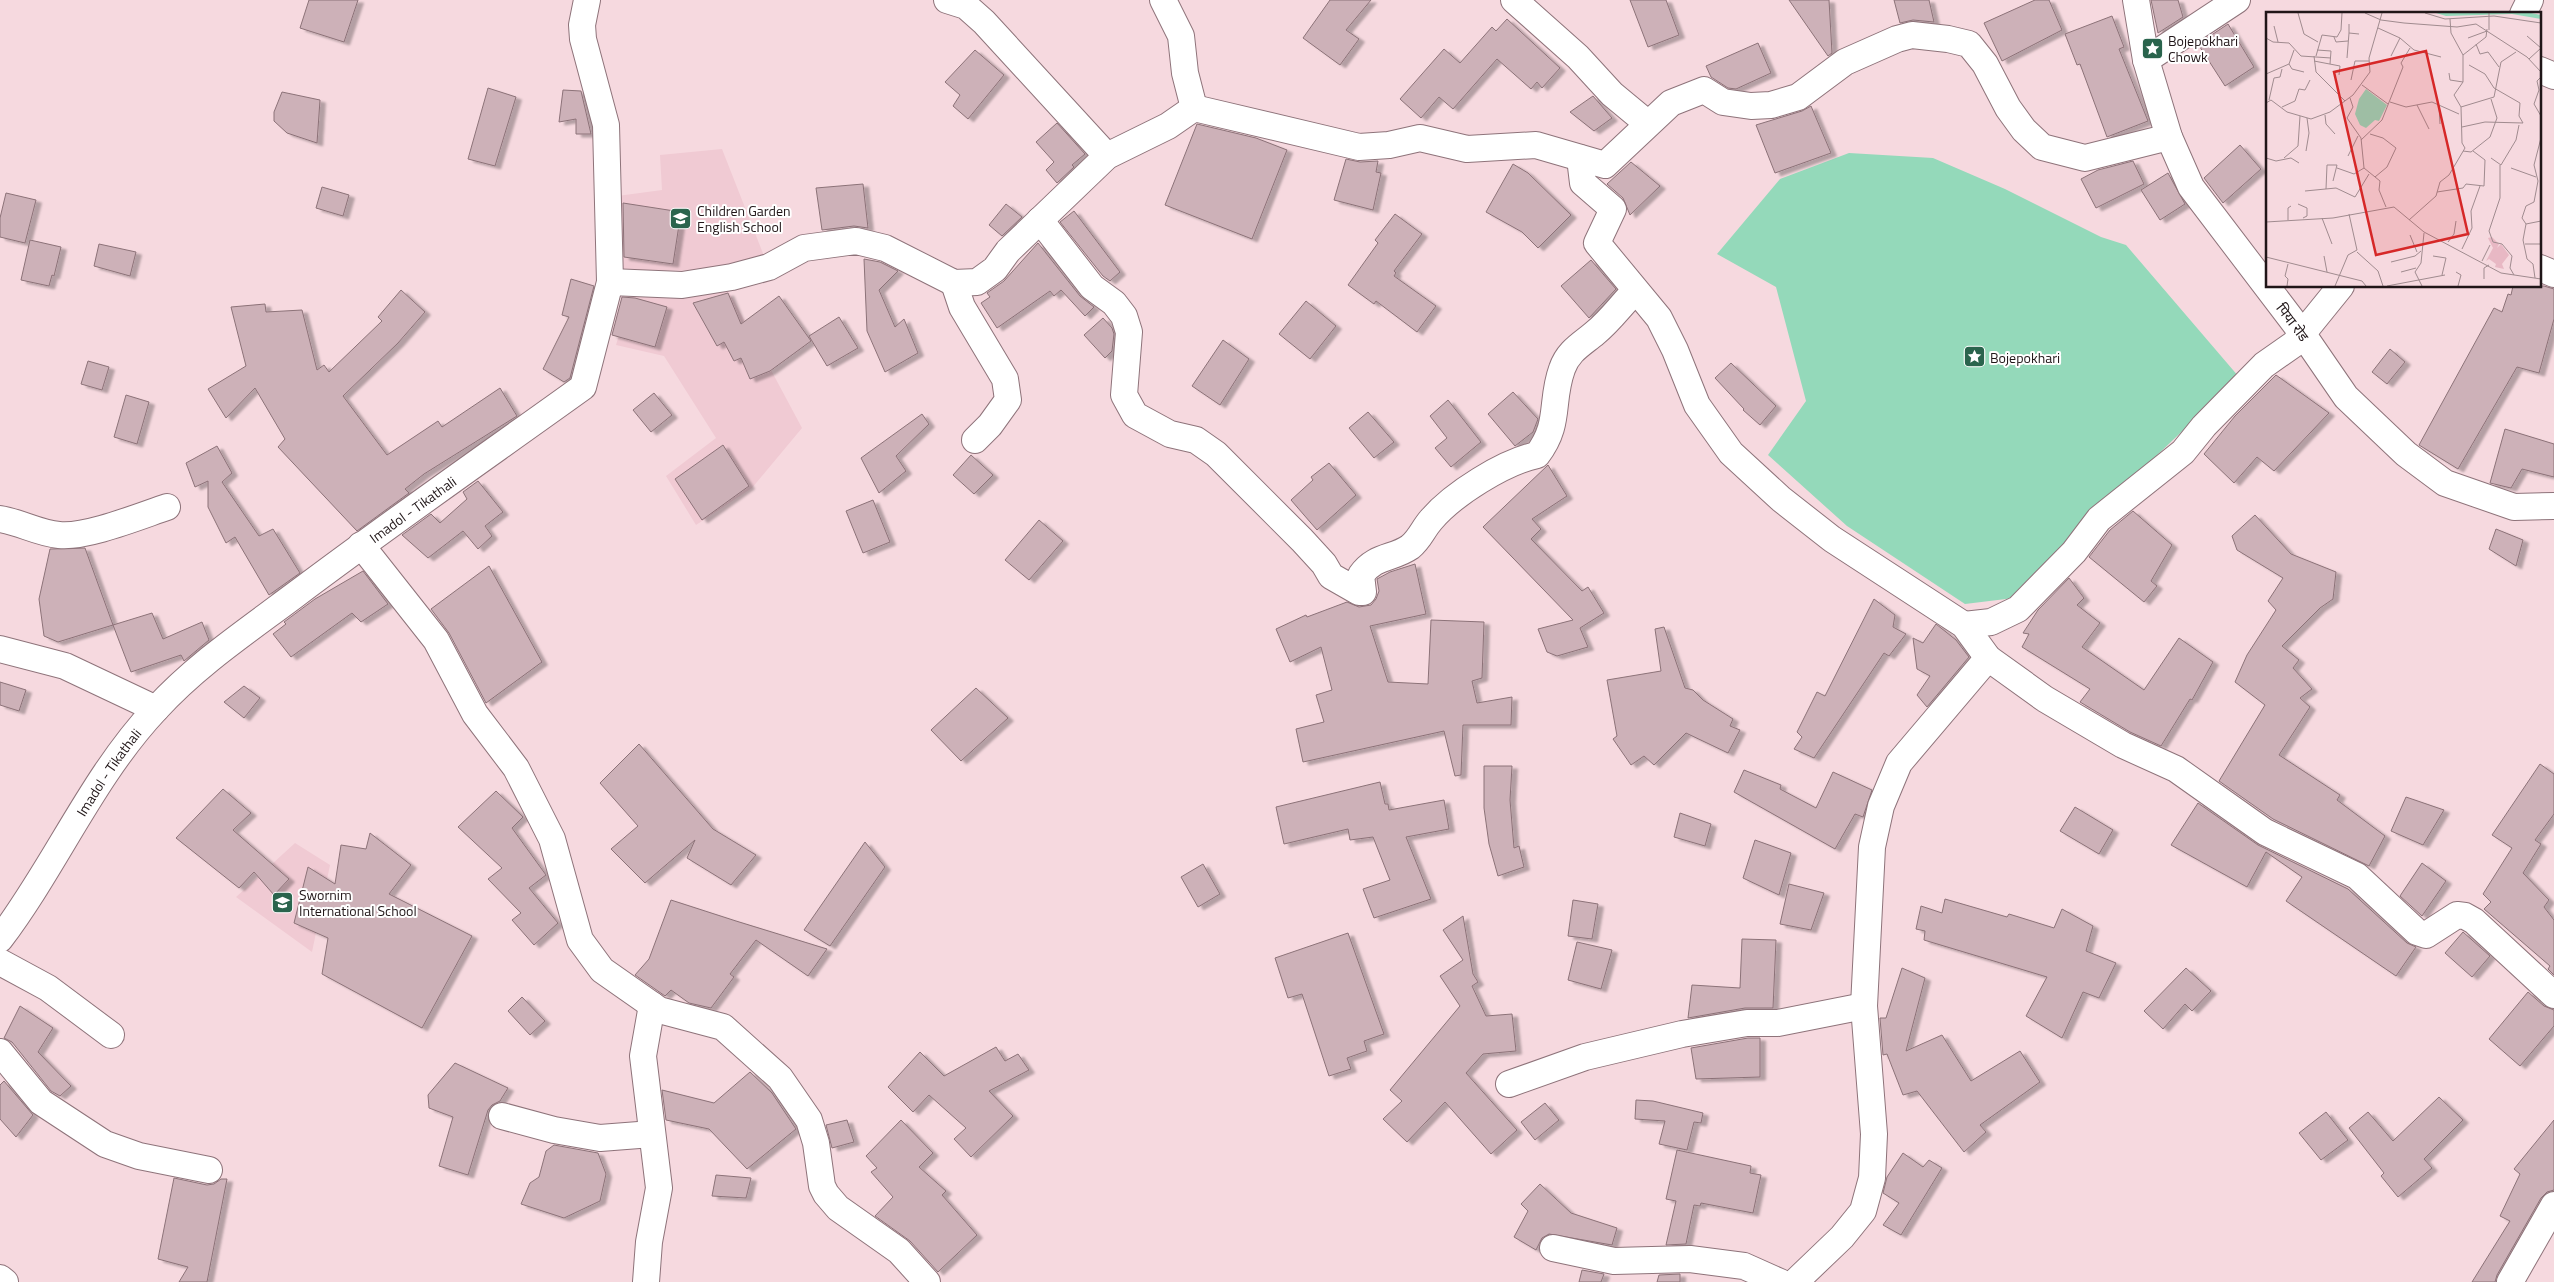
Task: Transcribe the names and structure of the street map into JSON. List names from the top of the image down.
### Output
{
  "streets": {
    "street": ["पिया रोड", "Imadol - Tikathali"]
  },
  "places": {
    "place": ["Bojepokhari Chowk", "Bojepokhari"],
    "school or university": ["Children Garden English School", "Swornim International School"]
  }
}
